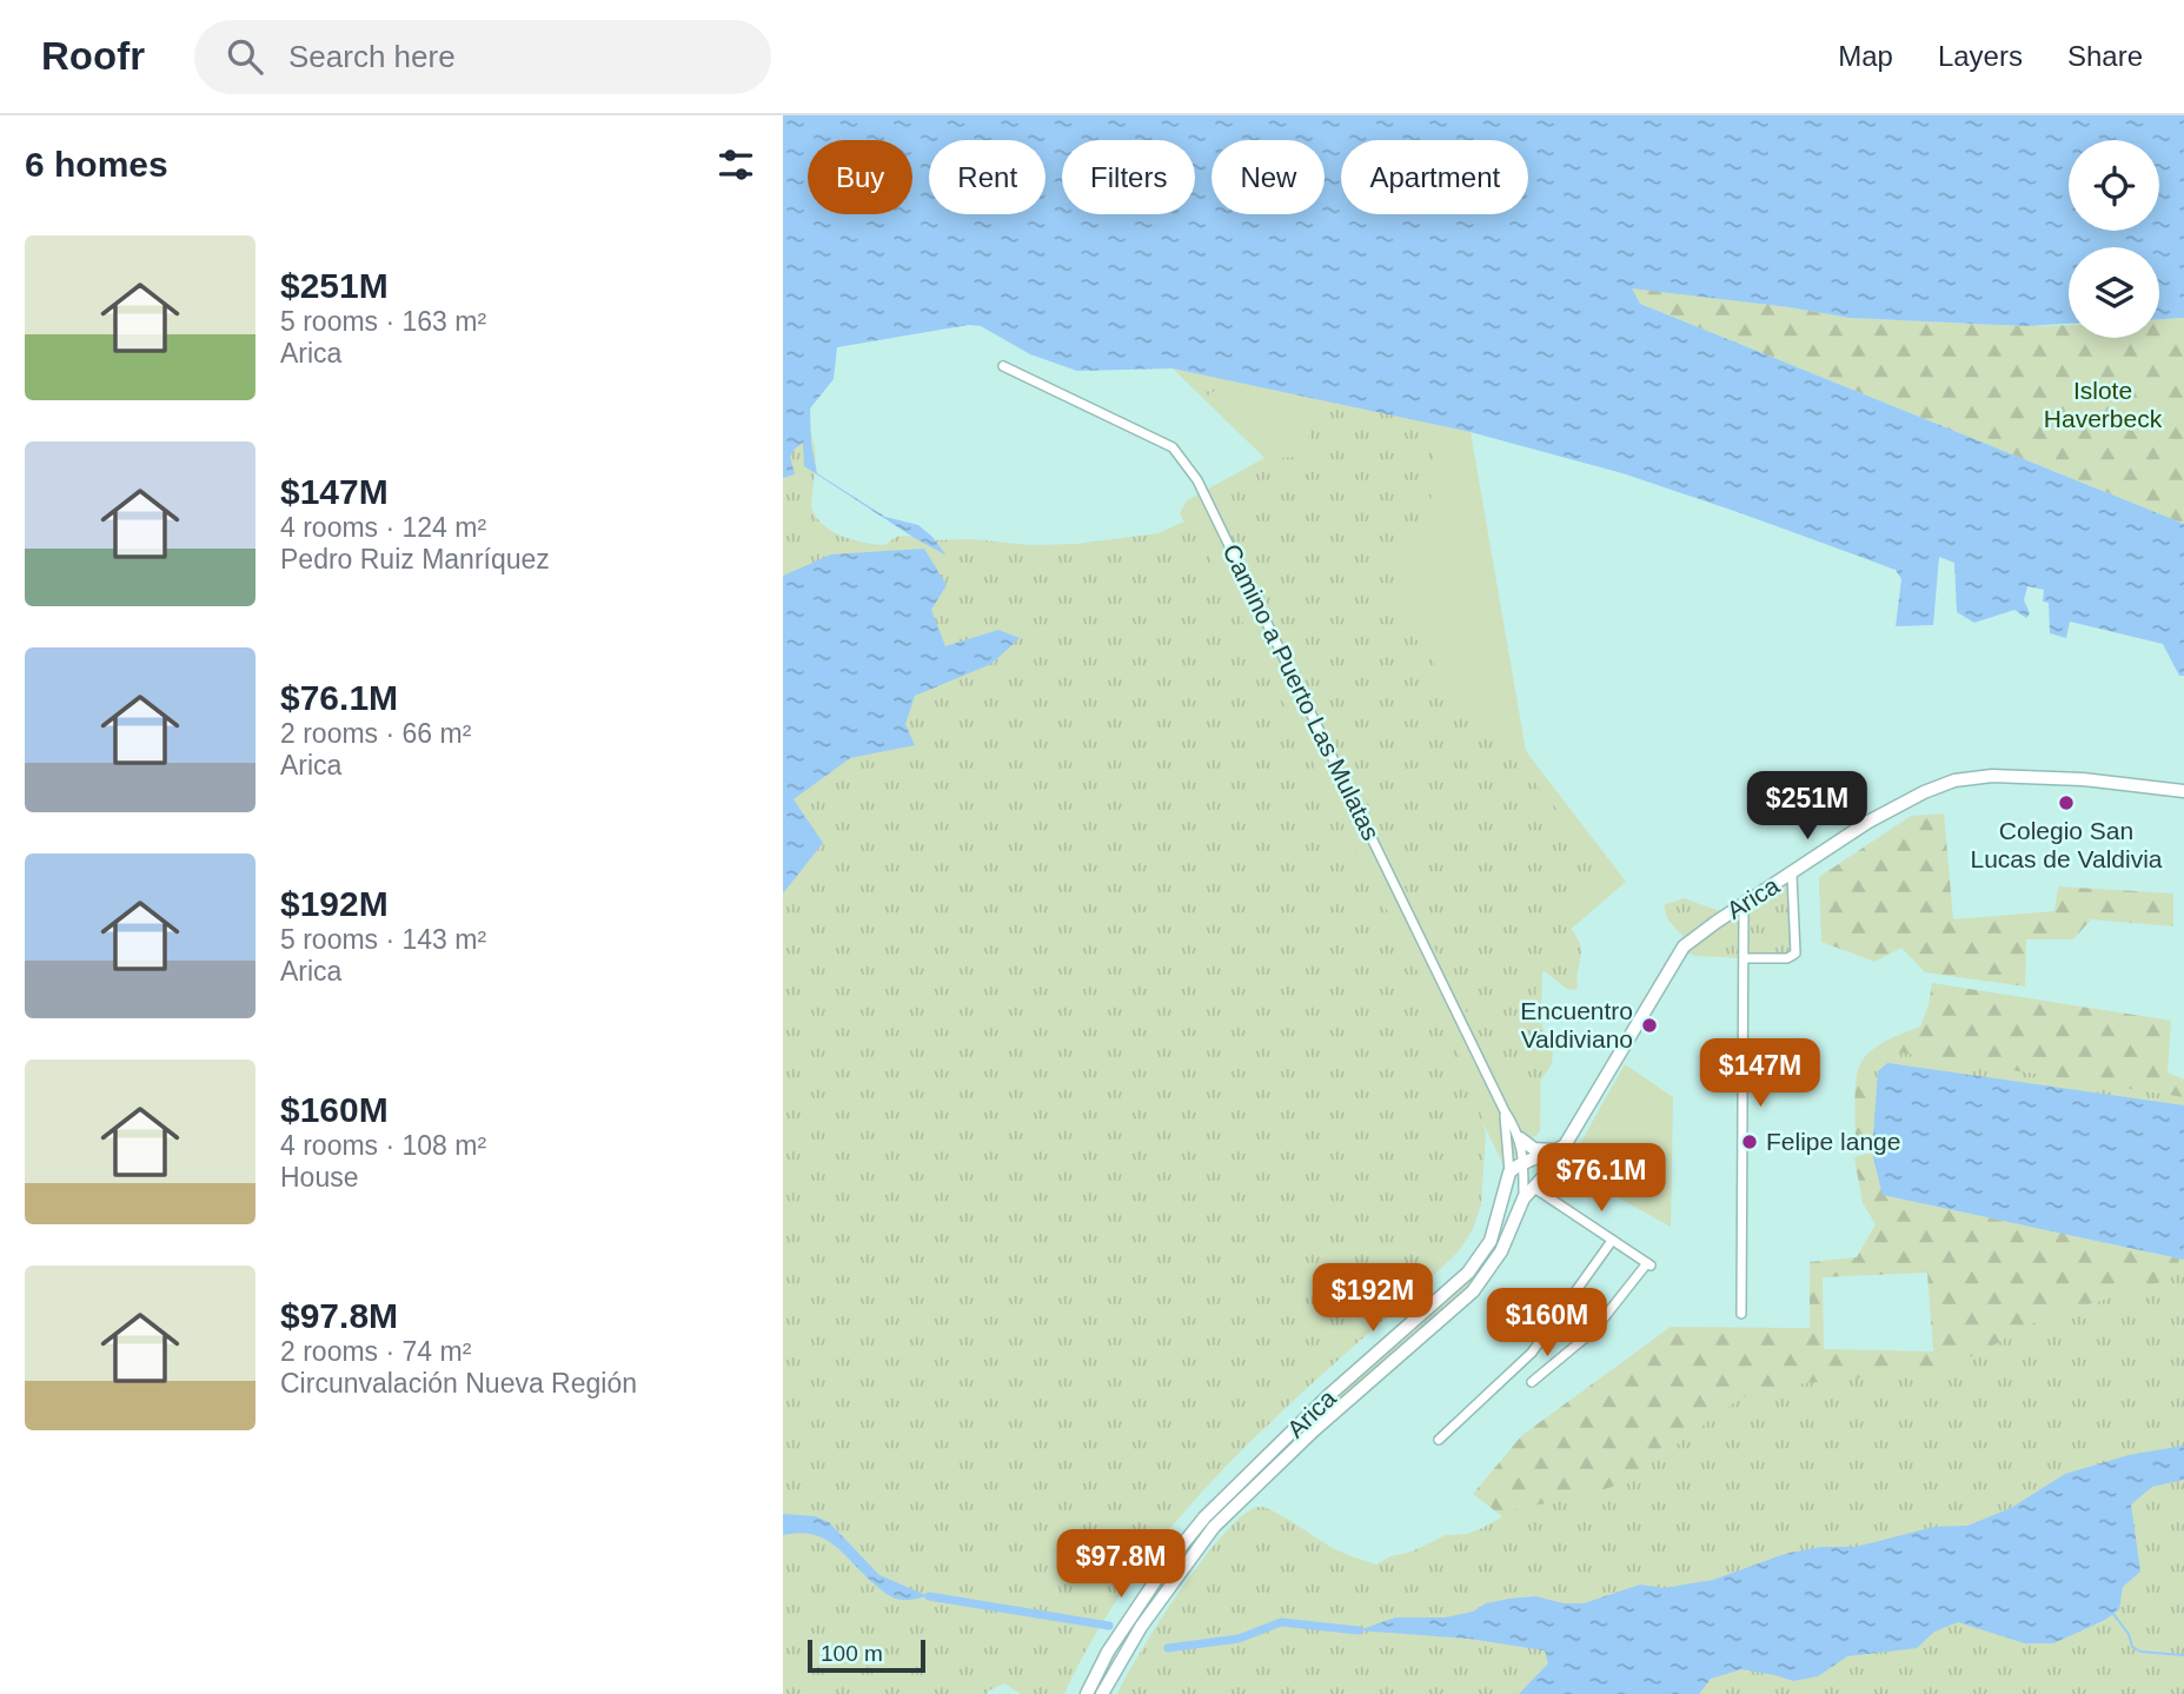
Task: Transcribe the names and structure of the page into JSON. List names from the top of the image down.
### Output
{
  "streets": {
    "main road": ["Arica"],
    "street": ["Camino a Puerto Las Mulatas"]
  },
  "crossings": [
    ["Camino a Puerto Las Mulatas", "Arica"]
  ],
  "parks": ["Islote Haverbeck"],
  "places": ["Colegio San Lucas de Valdivia", "Encuentro Valdiviano", "Felipe lange"],
  "scale_bar": "100 m",
  "page": {
    "header": "Roofr",
    "search": "Search here",
    "nav": ["Map", "Layers", "Share"],
    "heading": "6 homes",
    "chip": [
      "Buy",
      "Rent",
      "Filters",
      "New",
      "Apartment"
    ],
    "list": [
      {
        "name": "$251M",
        "note": "5 rooms · 163 m² · Arica"
      },
      {
        "name": "$147M",
        "note": "4 rooms · 124 m² · Pedro Ruiz Manríquez"
      },
      {
        "name": "$76.1M",
        "note": "2 rooms · 66 m² · Arica"
      },
      {
        "name": "$192M",
        "note": "5 rooms · 143 m² · Arica"
      },
      {
        "name": "$160M",
        "note": "4 rooms · 108 m² · House"
      },
      {
        "name": "$97.8M",
        "note": "2 rooms · 74 m² · Circunvalación Nueva Región"
      }
    ],
    "price": [
      "$251M",
      "$147M",
      "$76.1M",
      "$192M",
      "$160M",
      "$97.8M"
    ],
    "scale": "100 m"
  }
}
